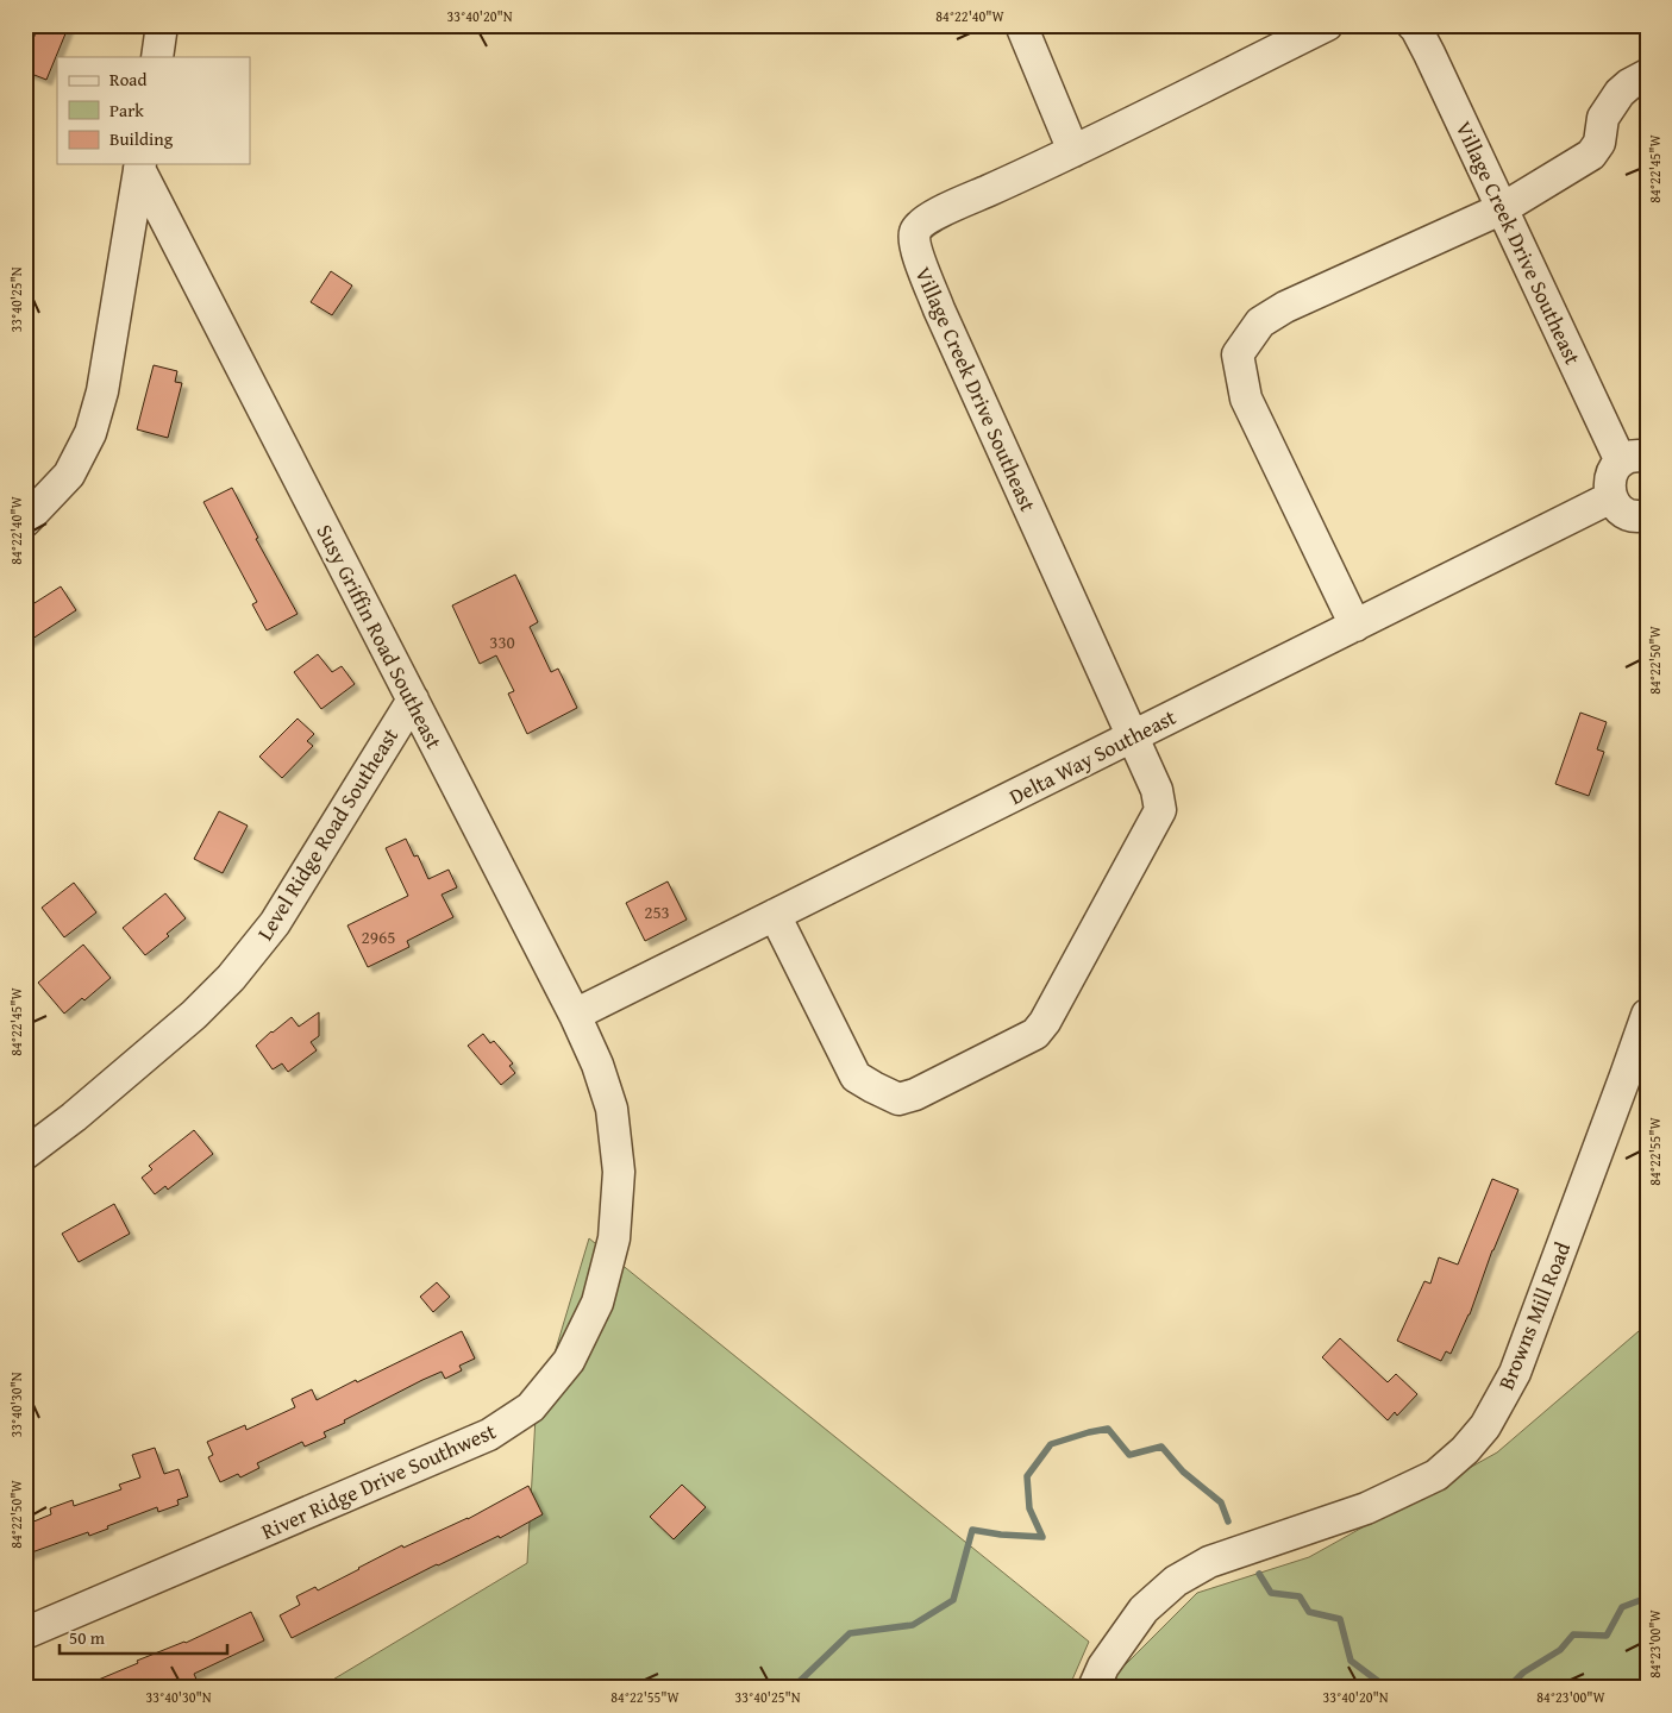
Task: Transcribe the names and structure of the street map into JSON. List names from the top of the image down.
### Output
{
  "streets": {
    "street": [
      "Village Creek Drive Southeast",
      "Susy Griffin Road Southeast",
      "Delta Way Southeast",
      "Level Ridge Road Southeast",
      "Browns Mill Road",
      "River Ridge Drive Southwest"
    ]
  },
  "crossings": [
    ["Village Creek Drive Southeast", "Delta Way Southeast"],
    ["Susy Griffin Road Southeast", "Delta Way Southeast"],
    ["Susy Griffin Road Southeast", "Level Ridge Road Southeast"],
    ["Susy Griffin Road Southeast", "River Ridge Drive Southwest"]
  ],
  "house_numbers": ["330", "253", "2965"],
  "legend": ["Road", "Park", "Building"],
  "scale_bar": "50 m",
  "coordinates": [
    "33°40'20\"N",
    "84°22'40\"W",
    "84°22'45\"W",
    "33°40'25\"N",
    "84°22'50\"W",
    "84°22'55\"W",
    "33°40'30\"N",
    "84°23'00\"W"
  ]
}
